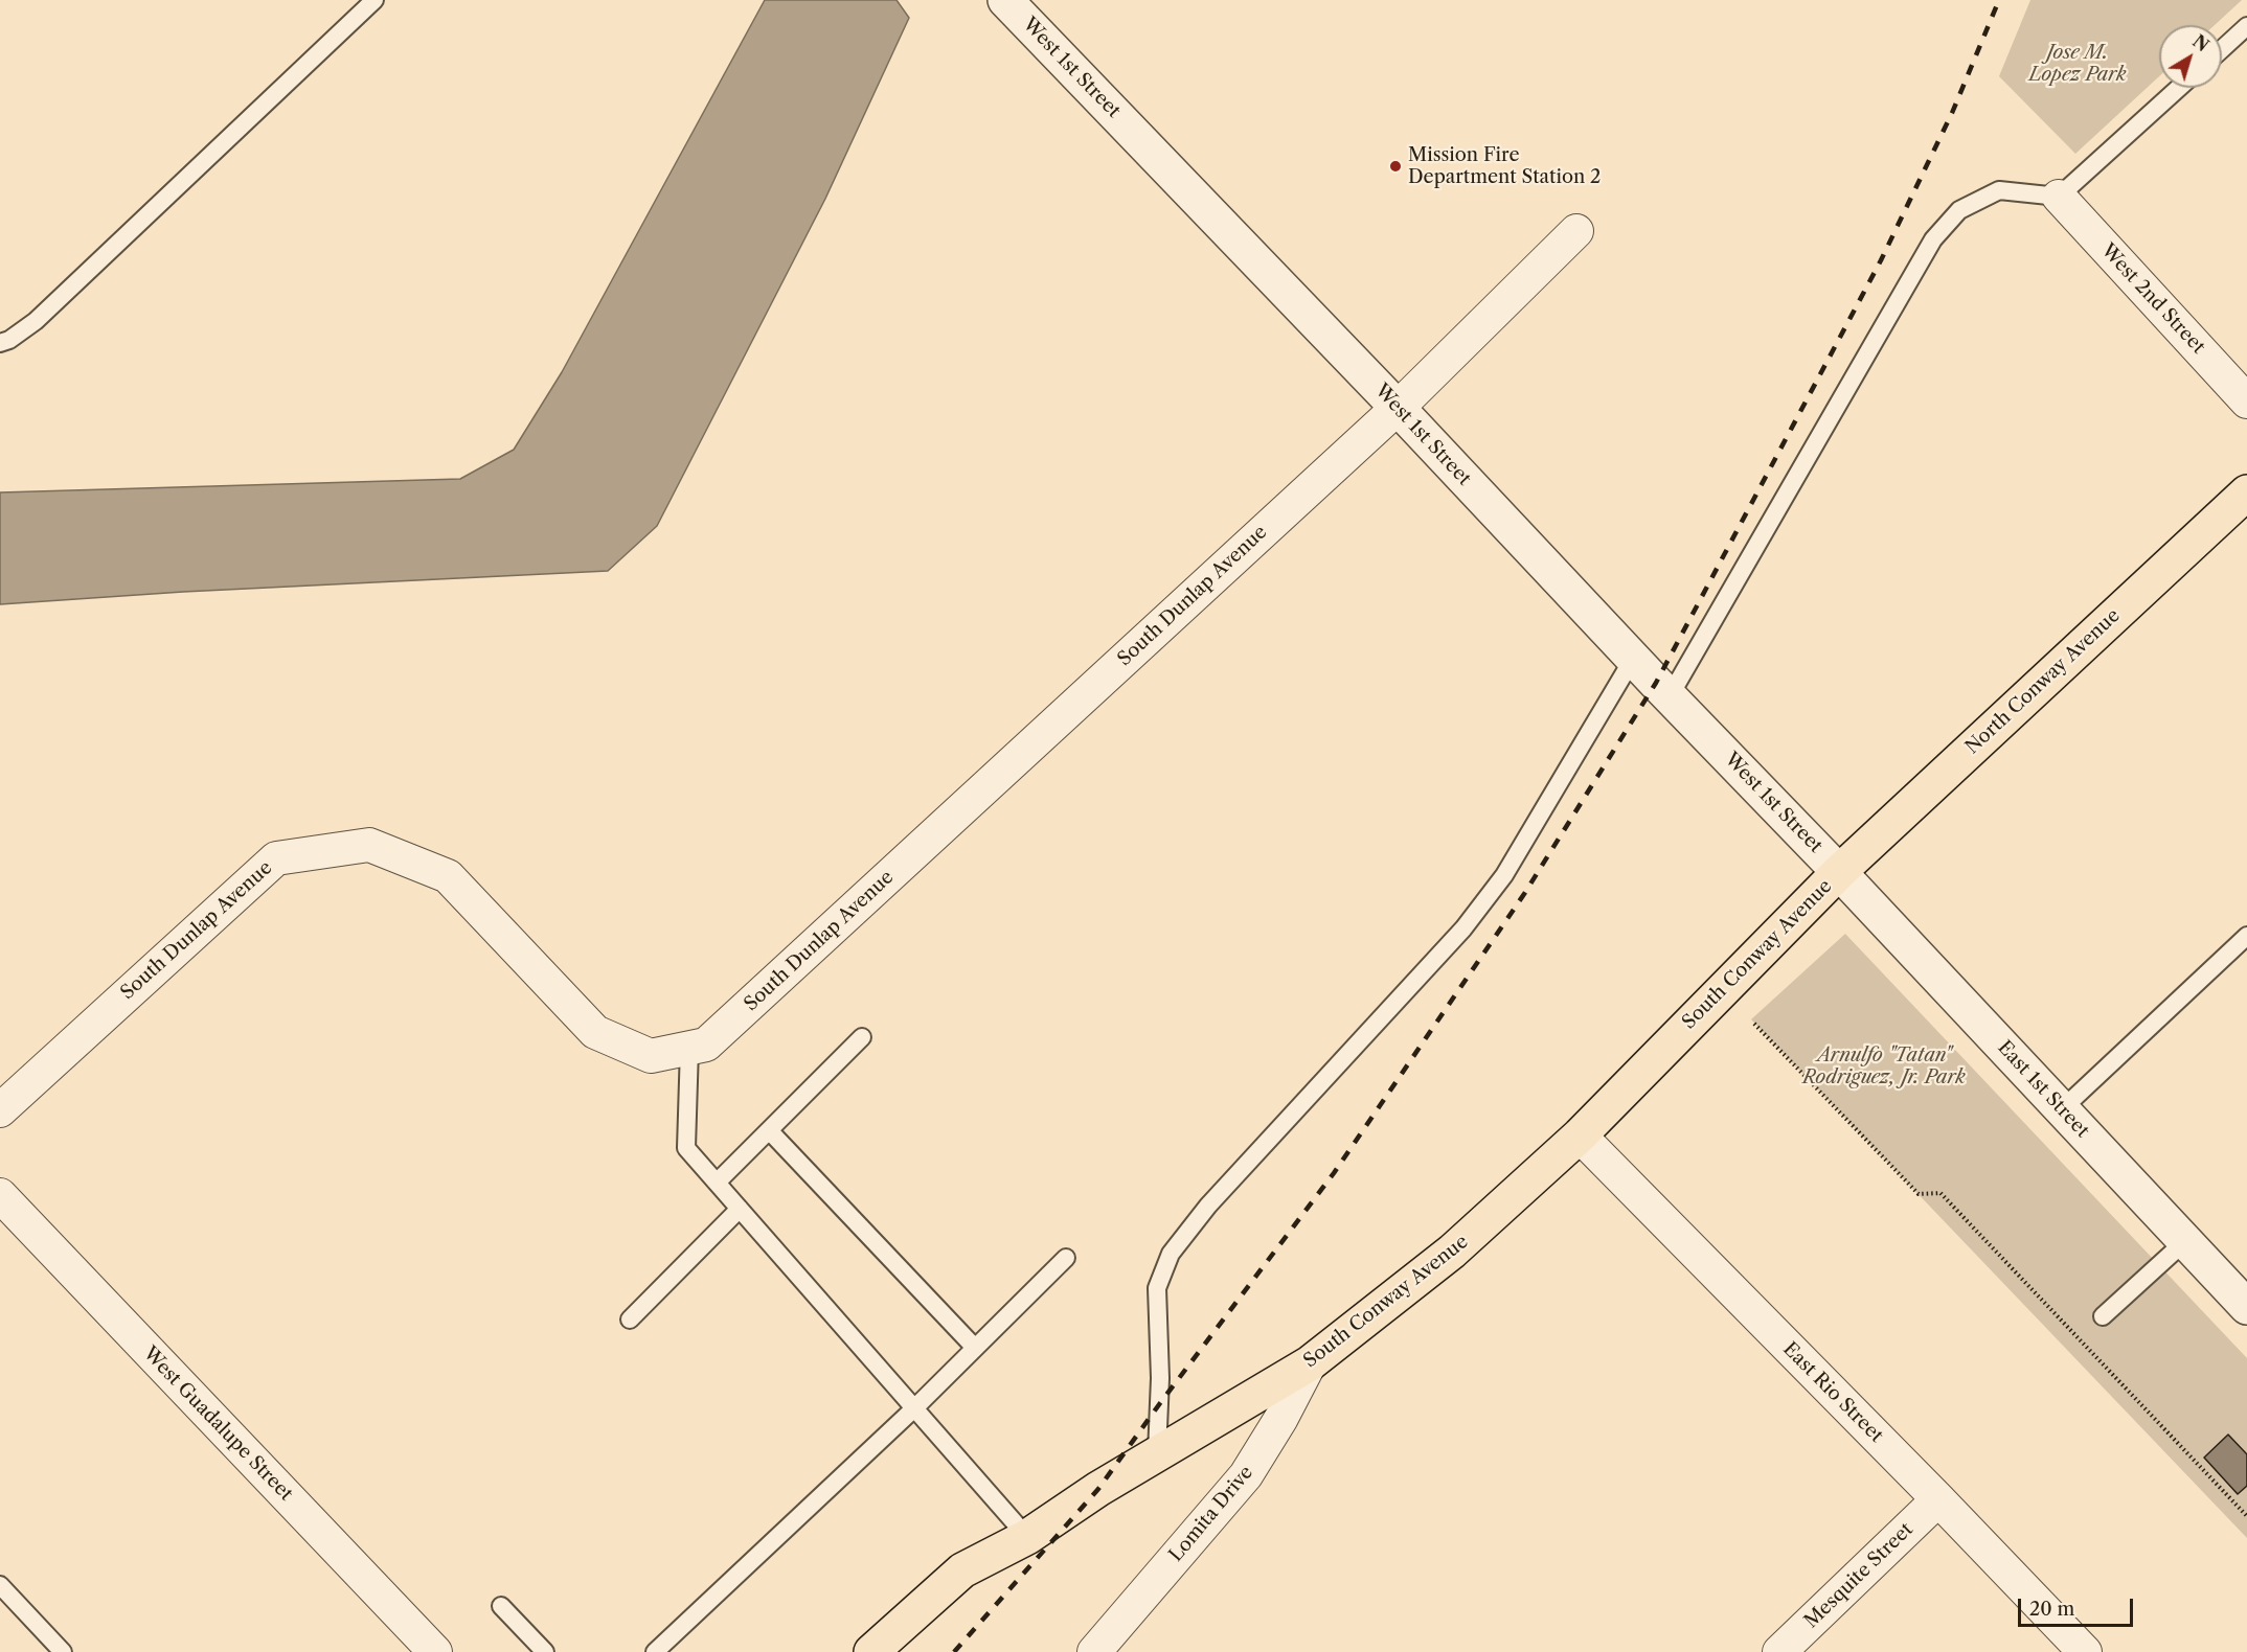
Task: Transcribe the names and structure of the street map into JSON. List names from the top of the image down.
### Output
{
  "streets": {
    "main road": ["North Conway Avenue", "South Conway Avenue"],
    "street": [
      "West 1st Street",
      "West 2nd Street",
      "South Dunlap Avenue",
      "East 1st Street",
      "East Rio Street",
      "West Guadalupe Street",
      "Lomita Drive",
      "Mesquite Street"
    ]
  },
  "crossings": [
    ["West 1st Street", "South Dunlap Avenue"],
    ["West 1st Street", "North Conway Avenue"],
    ["West 1st Street", "South Conway Avenue"],
    ["West 1st Street", "East 1st Street"],
    ["North Conway Avenue", "South Conway Avenue"],
    ["North Conway Avenue", "East 1st Street"],
    ["South Conway Avenue", "East 1st Street"],
    ["South Conway Avenue", "East Rio Street"],
    ["South Conway Avenue", "Lomita Drive"],
    ["East Rio Street", "Mesquite Street"]
  ],
  "parks": ["Jose M. Lopez Park", "Arnulfo \"Tatan\" Rodriguez, Jr. Park"],
  "places": ["Mission Fire Department Station 2"],
  "scale_bar": "20 m",
  "north": "top right"
}
